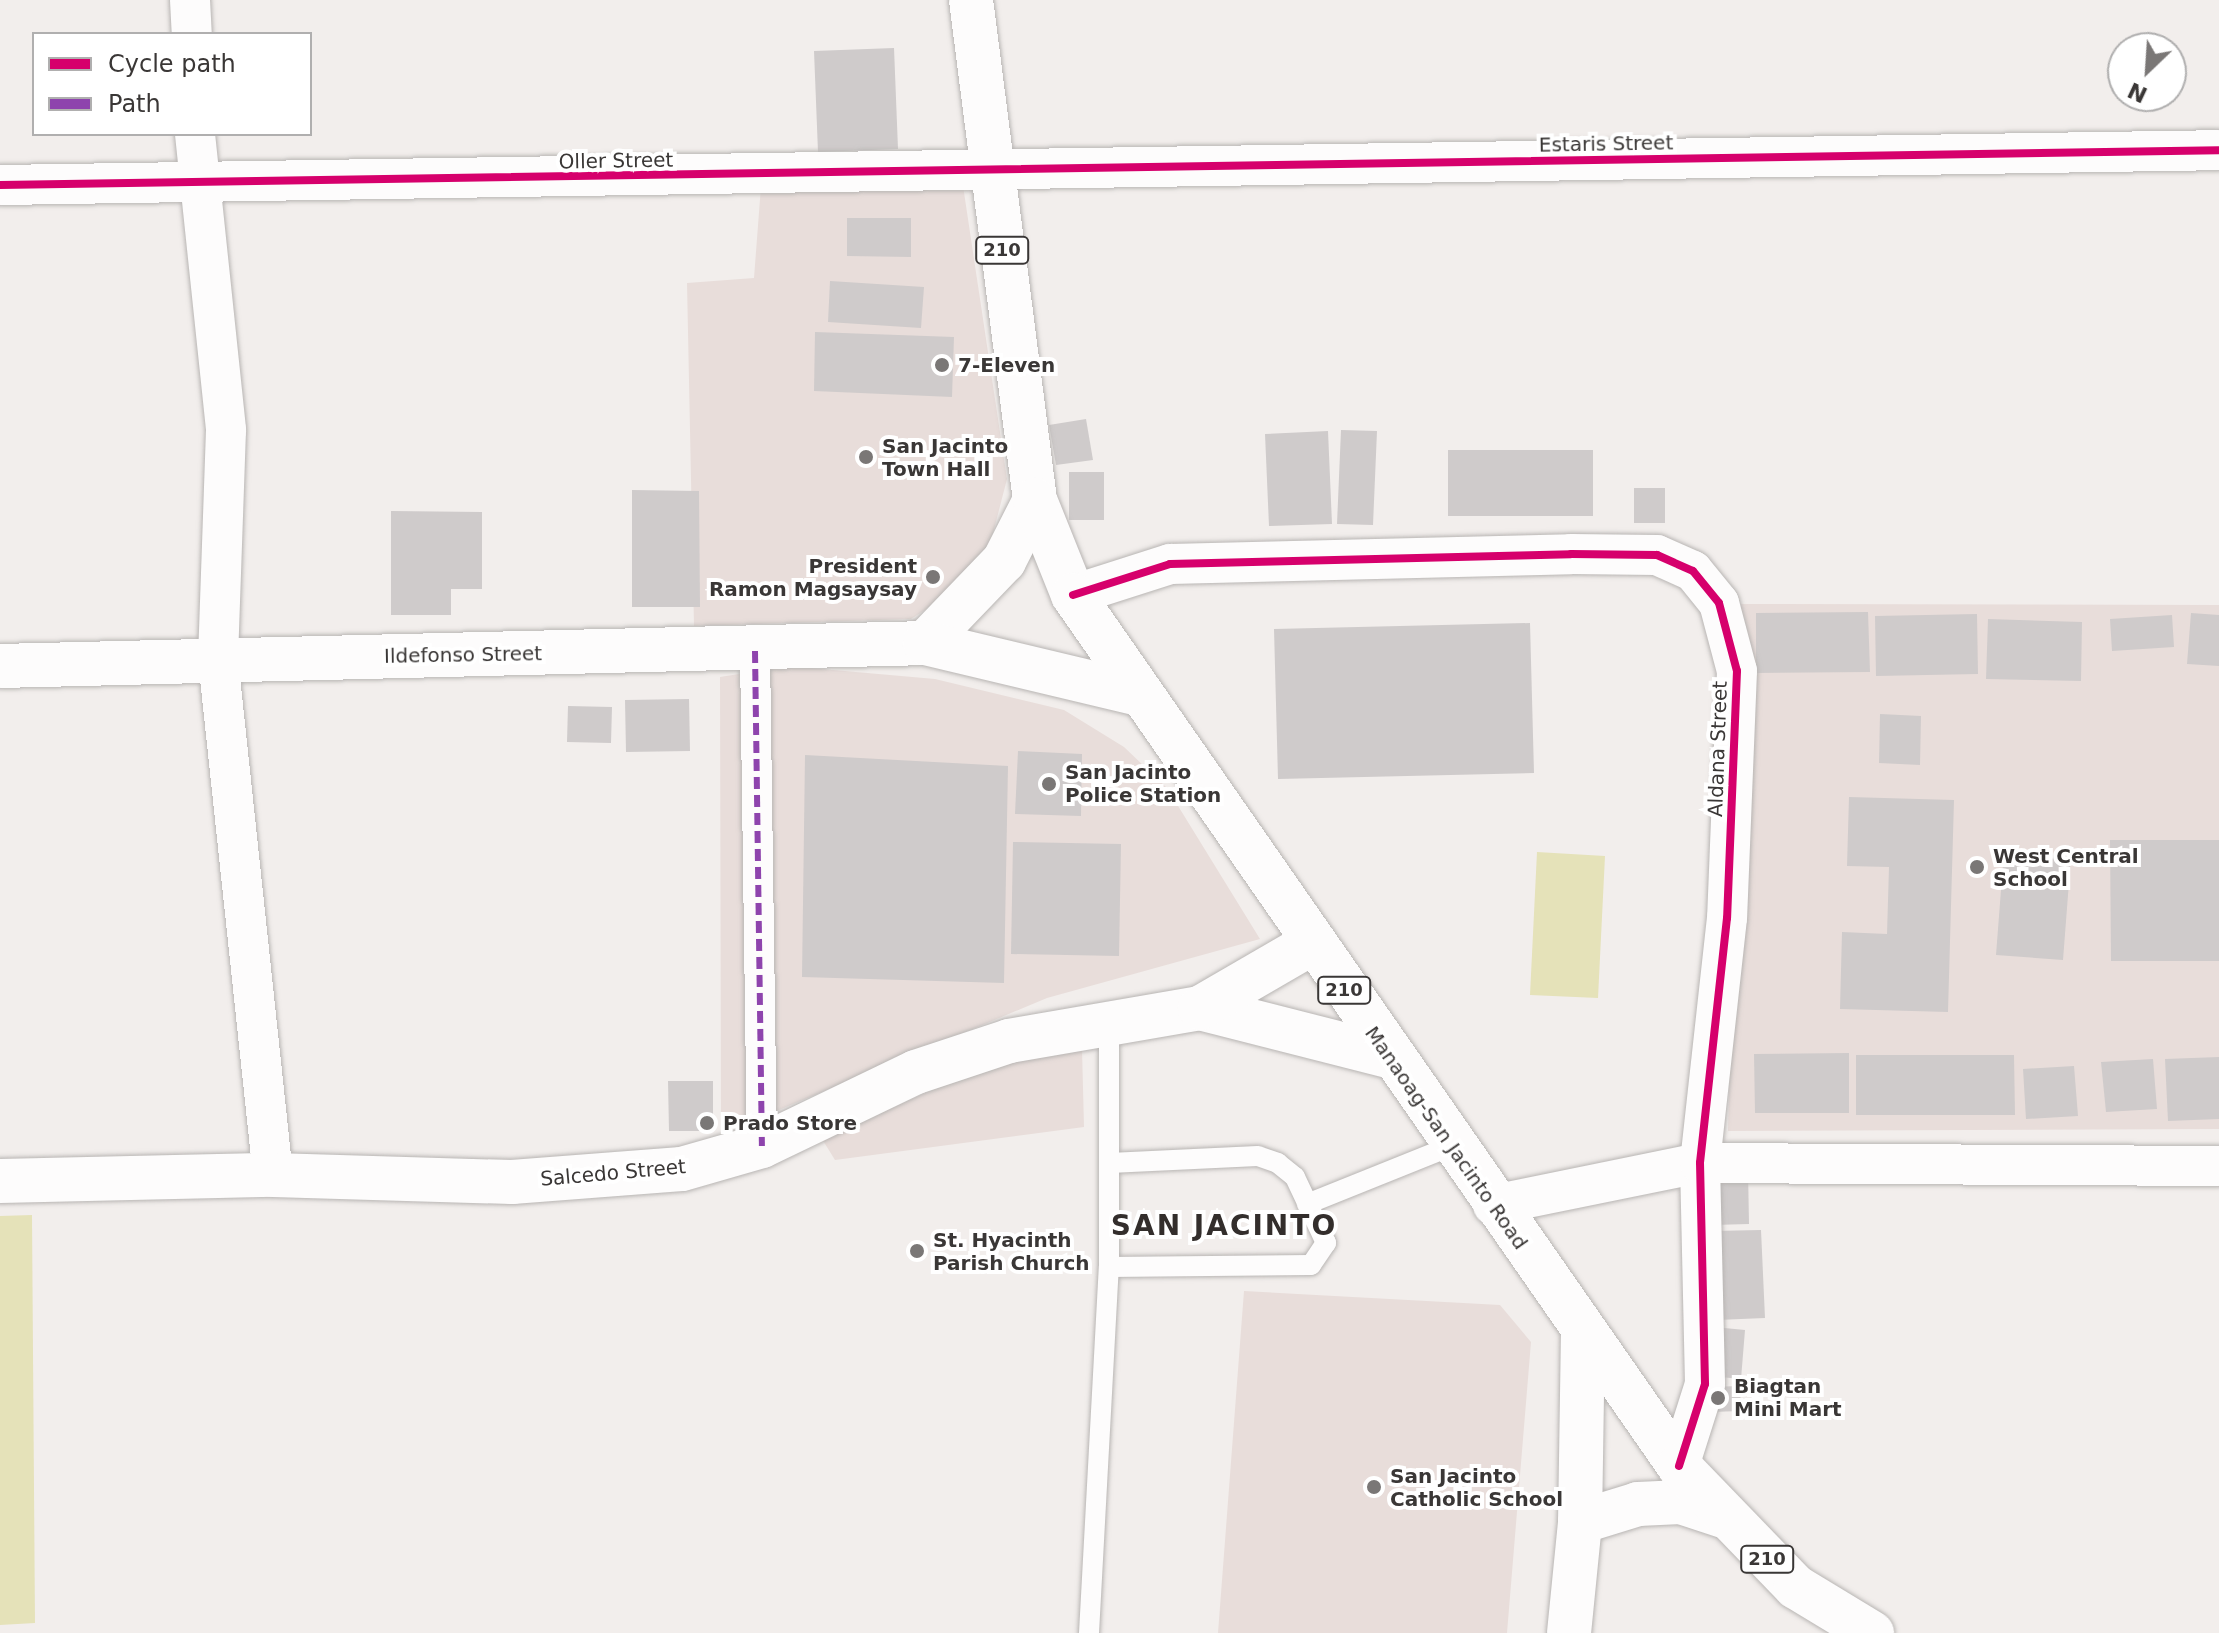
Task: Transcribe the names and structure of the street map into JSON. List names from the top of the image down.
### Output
{
  "streets": {
    "main road": [
      "210",
      "Ildefonso Street",
      "Manaoag-San Jacinto Road",
      "Salcedo Street"
    ],
    "street": ["Estaris Street", "Oller Street", "Aldana Street"]
  },
  "crossings": [
    ["Estaris Street", "Oller Street"],
    ["Estaris Street", "Manaoag-San Jacinto Road"],
    ["Oller Street", "Manaoag-San Jacinto Road"],
    ["210", "Aldana Street"],
    ["210", "Manaoag-San Jacinto Road"],
    ["Ildefonso Street", "Manaoag-San Jacinto Road"],
    ["Aldana Street", "Manaoag-San Jacinto Road"],
    ["Manaoag-San Jacinto Road", "Salcedo Street"]
  ],
  "districts": ["SAN JACINTO"],
  "places": [
    "7-Eleven",
    "San Jacinto Town Hall",
    "President Ramon Magsaysay",
    "San Jacinto Police Station",
    "West Central School",
    "Prado Store",
    "St. Hyacinth Parish Church",
    "Biagtan Mini Mart",
    "San Jacinto Catholic School"
  ],
  "legend": ["Cycle path", "Path"],
  "north": "bottom left"
}
